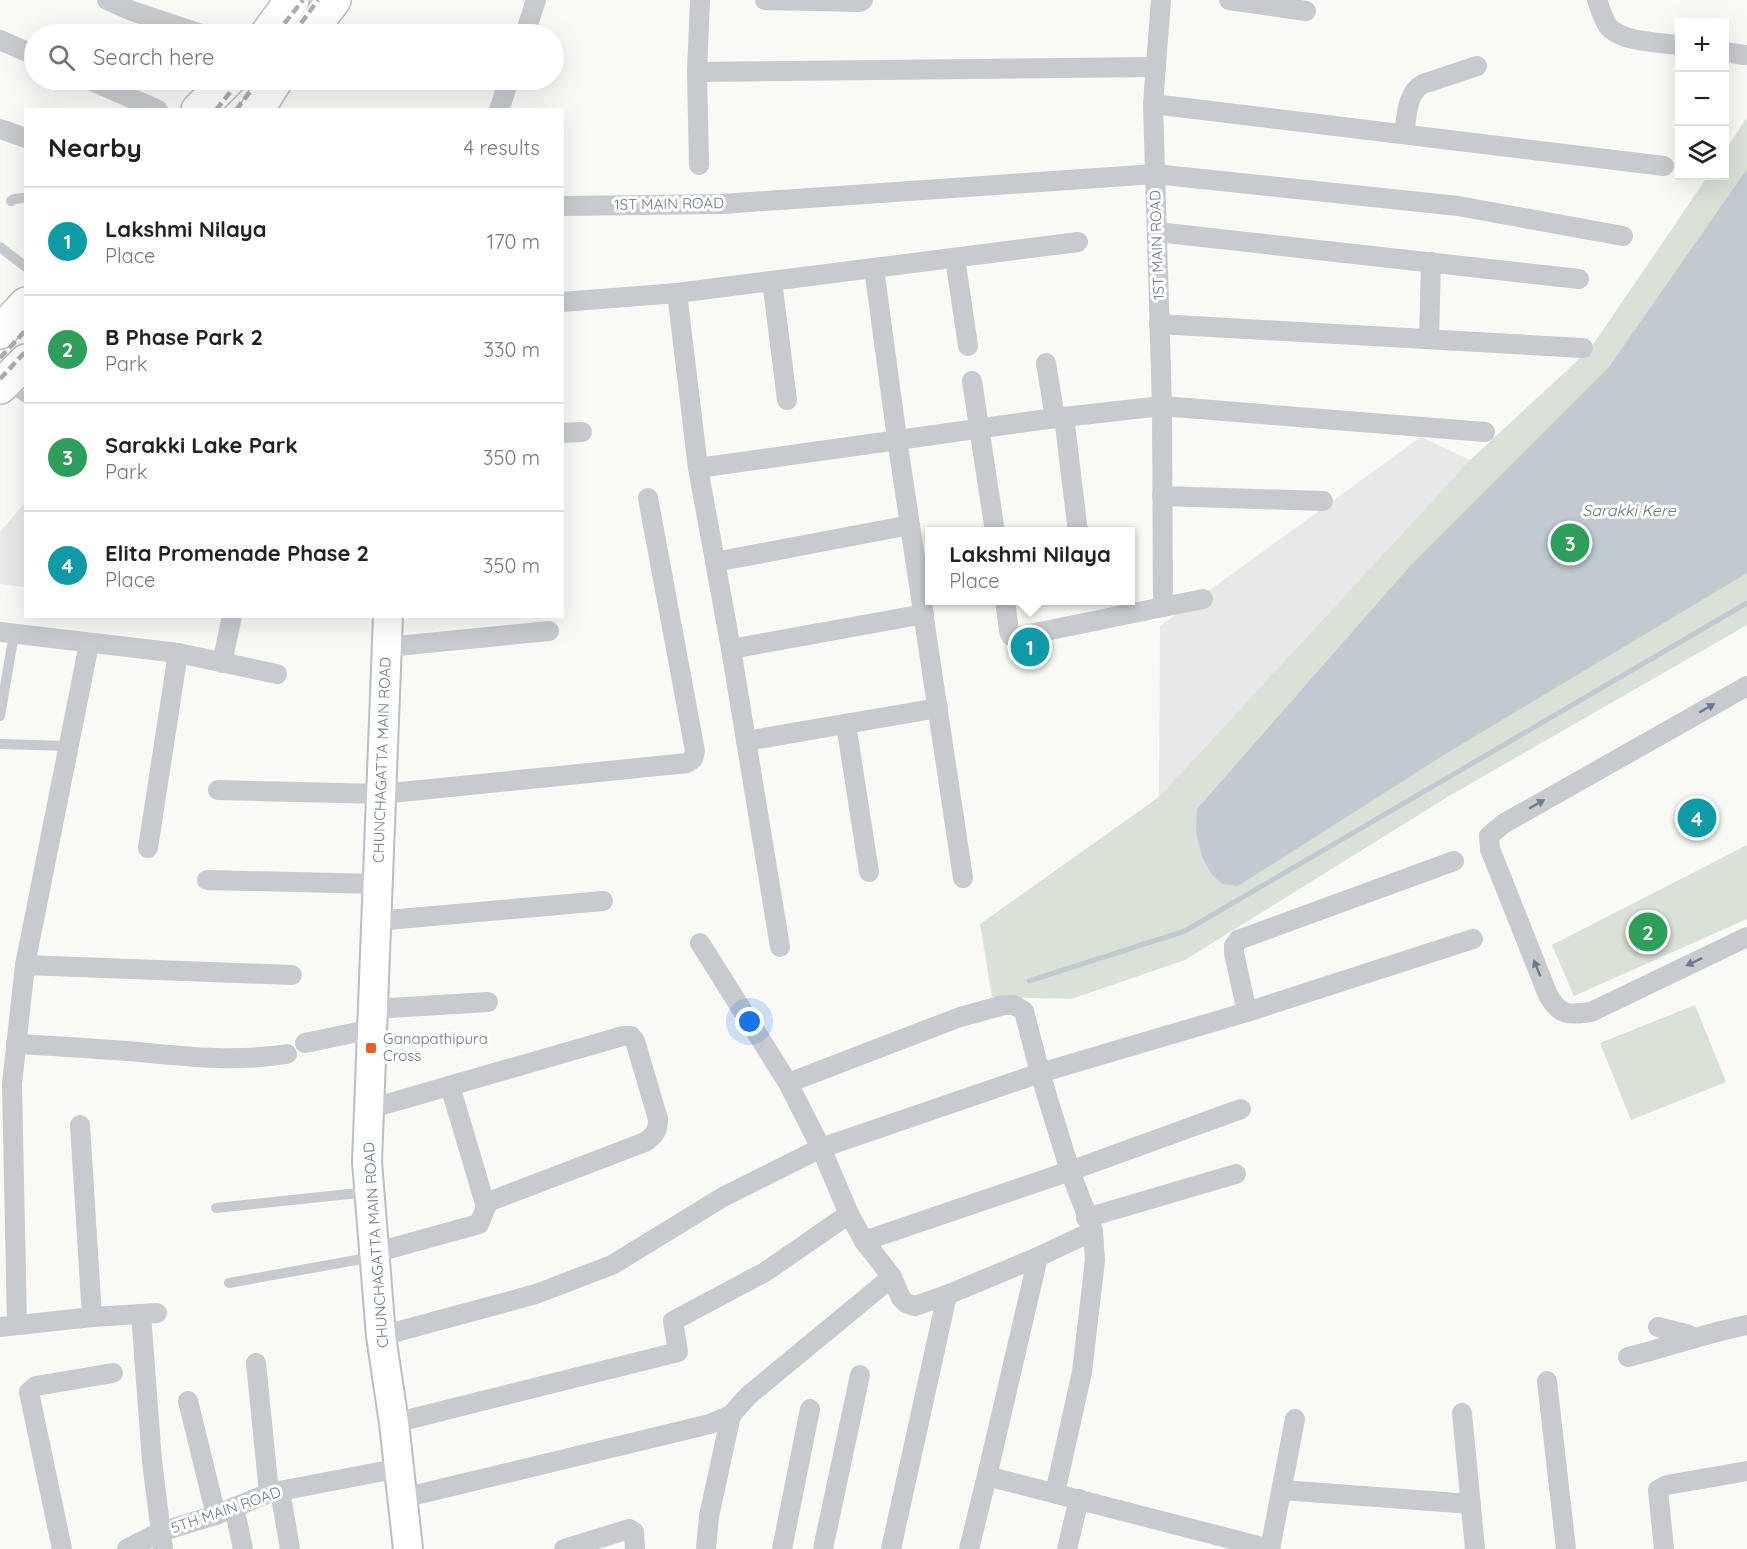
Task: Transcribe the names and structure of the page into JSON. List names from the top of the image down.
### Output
{
  "streets": {
    "street": ["1ST MAIN ROAD", "CHUNCHAGATTA MAIN ROAD", "5TH MAIN ROAD"]
  },
  "crossings": [
    ["CHUNCHAGATTA MAIN ROAD", "5TH MAIN ROAD"]
  ],
  "water": ["Sarakki Kere"],
  "places": {
    "transit": ["Ganapathipura Cross"]
  },
  "page": {
    "map_buttons": ["+", "−"],
    "search": "Search here",
    "heading": ["Nearby", "4 results"],
    "list": [
      {
        "mark": "1",
        "name": "Lakshmi Nilaya",
        "note": "Place",
        "value": "170 m"
      },
      {
        "mark": "2",
        "name": "B Phase Park 2",
        "note": "Park",
        "value": "330 m"
      },
      {
        "mark": "3",
        "name": "Sarakki Lake Park",
        "note": "Park",
        "value": "350 m"
      },
      {
        "mark": "4",
        "name": "Elita Promenade Phase 2",
        "note": "Place",
        "value": "350 m"
      }
    ],
    "pins": [
      "3",
      "1",
      "4",
      "2"
    ],
    "popup": ["Lakshmi Nilaya", "Place"]
  }
}
